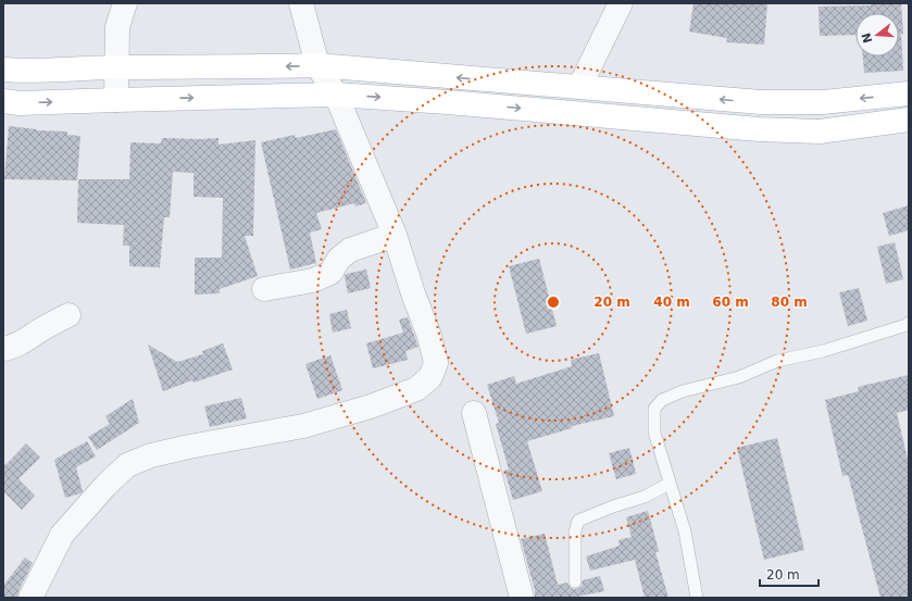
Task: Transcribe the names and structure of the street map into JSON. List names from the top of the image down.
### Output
{
  "scale_bar": "20 m",
  "north": "left",
  "rings": [
    "20 m",
    "40 m",
    "60 m",
    "80 m"
  ]
}
